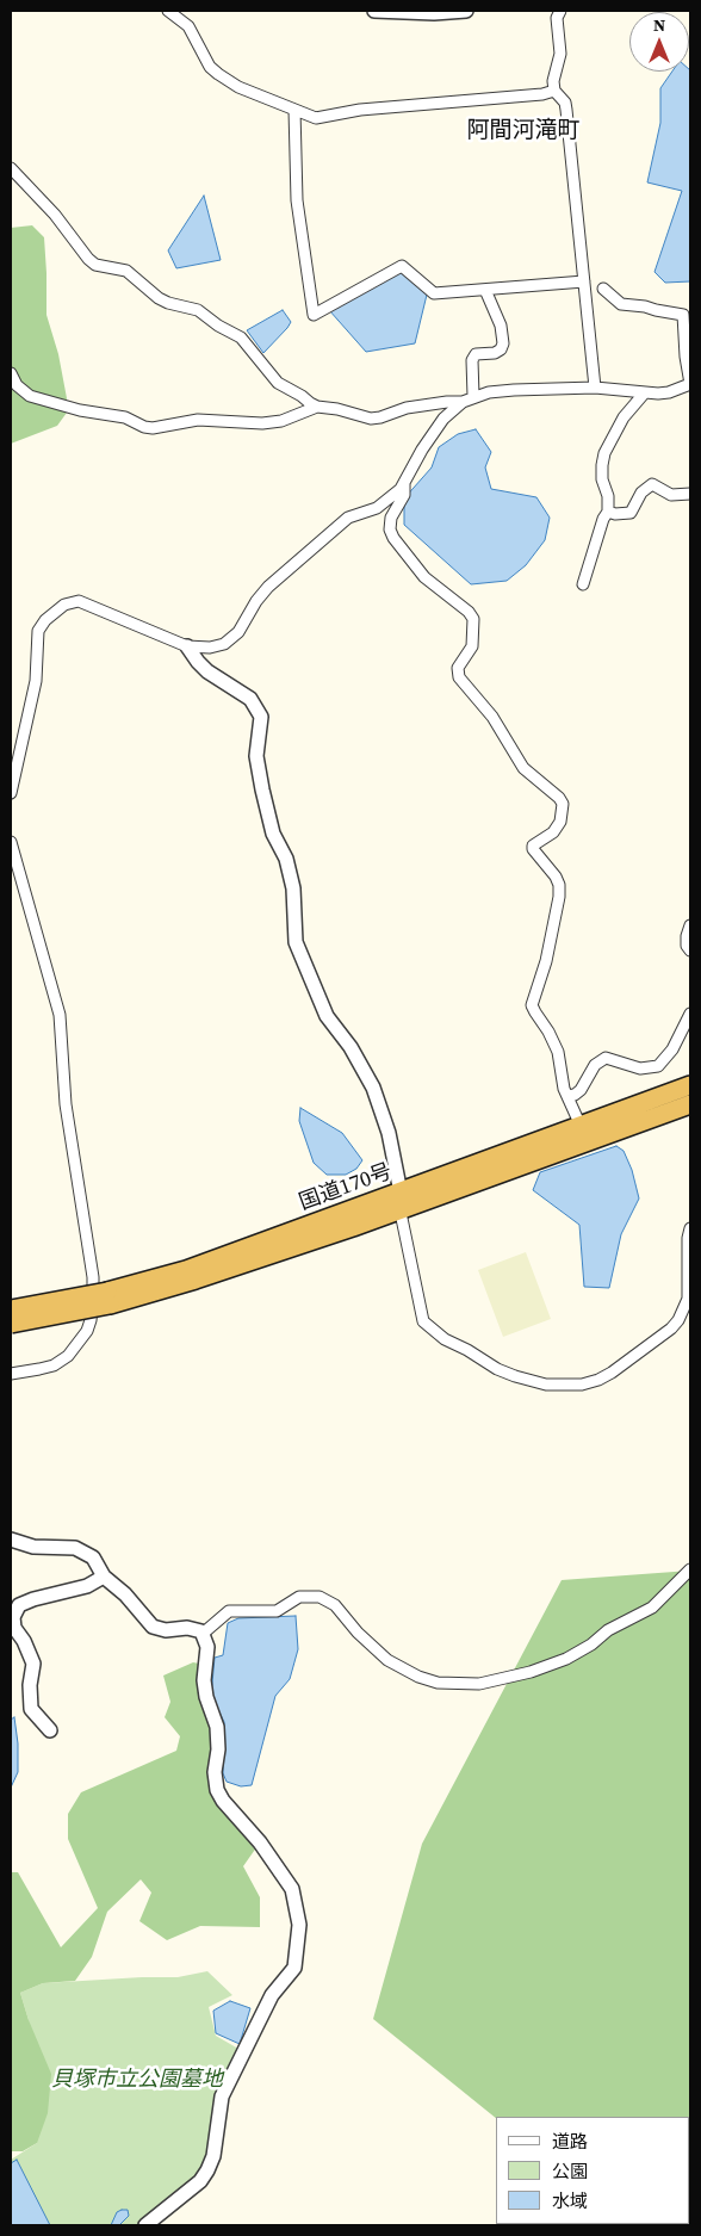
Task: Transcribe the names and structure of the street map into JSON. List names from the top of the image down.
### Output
{
  "streets": {
    "highway": ["国道170号"]
  },
  "districts": ["阿間河滝町"],
  "parks": ["貝塚市立公園墓地"],
  "legend": ["道路", "公園", "水域"],
  "north": "top"
}
